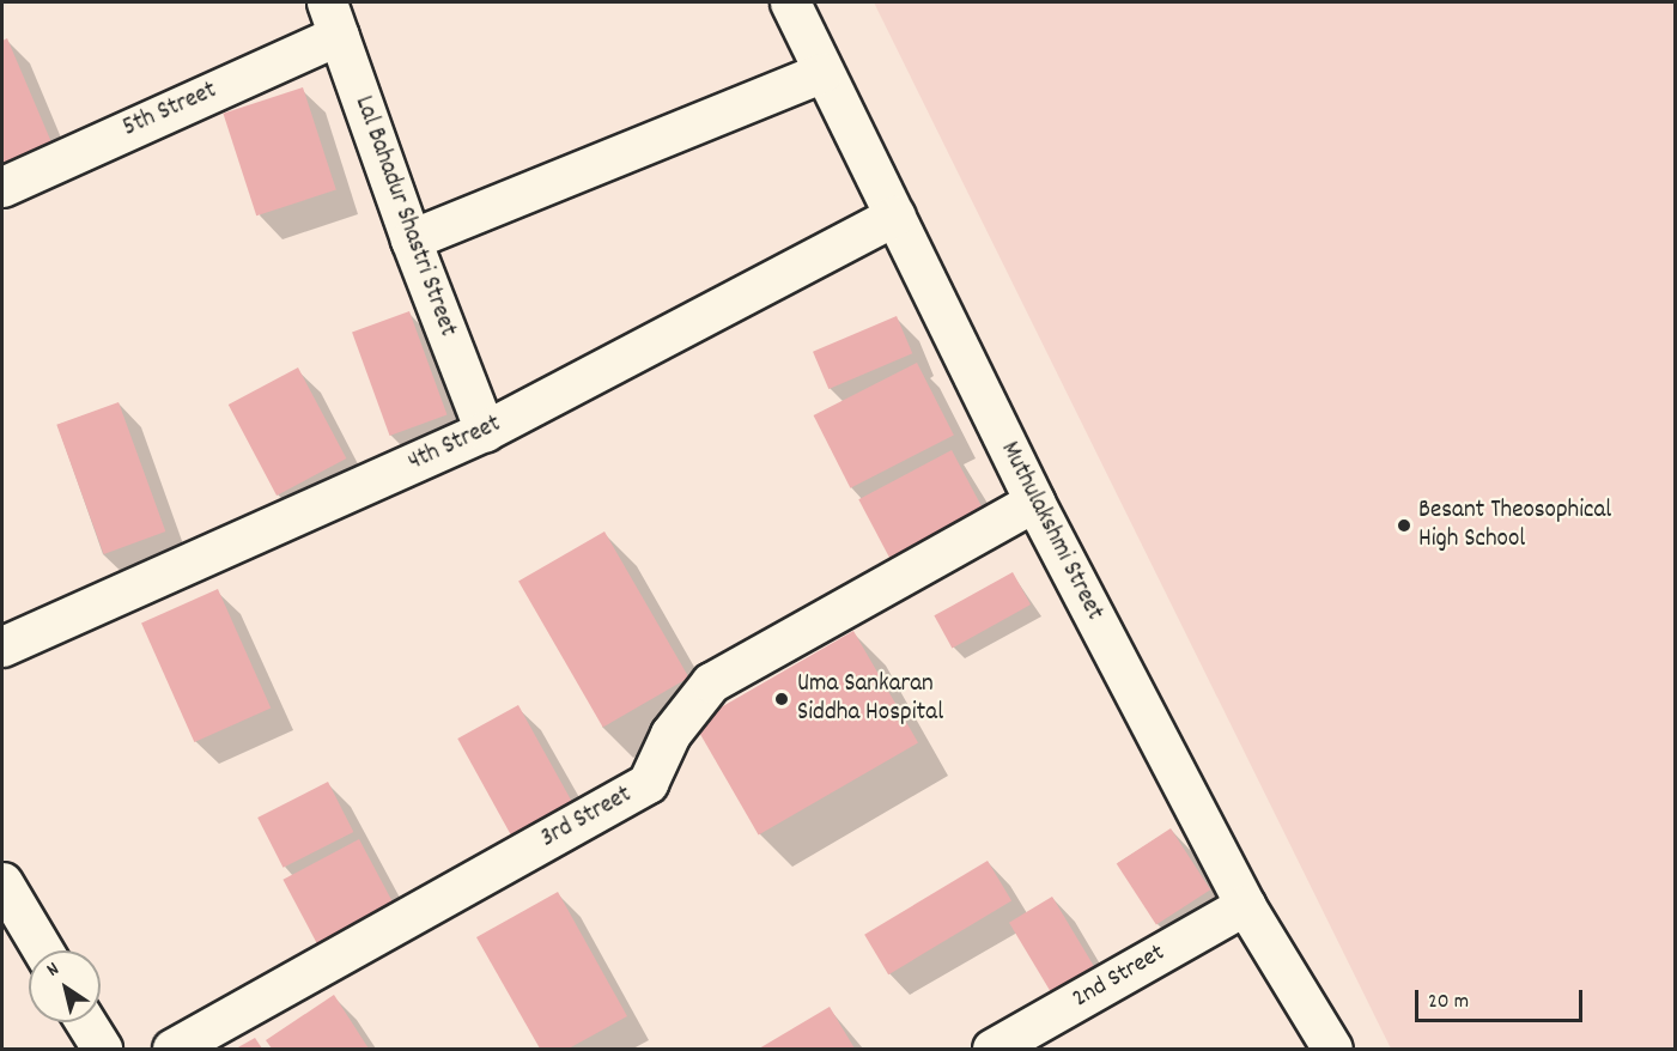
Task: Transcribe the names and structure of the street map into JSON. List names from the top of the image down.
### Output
{
  "streets": {
    "street": [
      "5th Street",
      "Lal Bahadur Shastri Street",
      "4th Street",
      "Muthulakshmi Street",
      "3rd Street",
      "2nd Street"
    ]
  },
  "crossings": [
    ["5th Street", "Lal Bahadur Shastri Street"],
    ["Lal Bahadur Shastri Street", "4th Street"],
    ["4th Street", "Muthulakshmi Street"],
    ["Muthulakshmi Street", "3rd Street"],
    ["Muthulakshmi Street", "2nd Street"]
  ],
  "places": ["Besant Theosophical High School", "Uma Sankaran Siddha Hospital"],
  "scale_bar": "20 m",
  "north": "top left"
}
